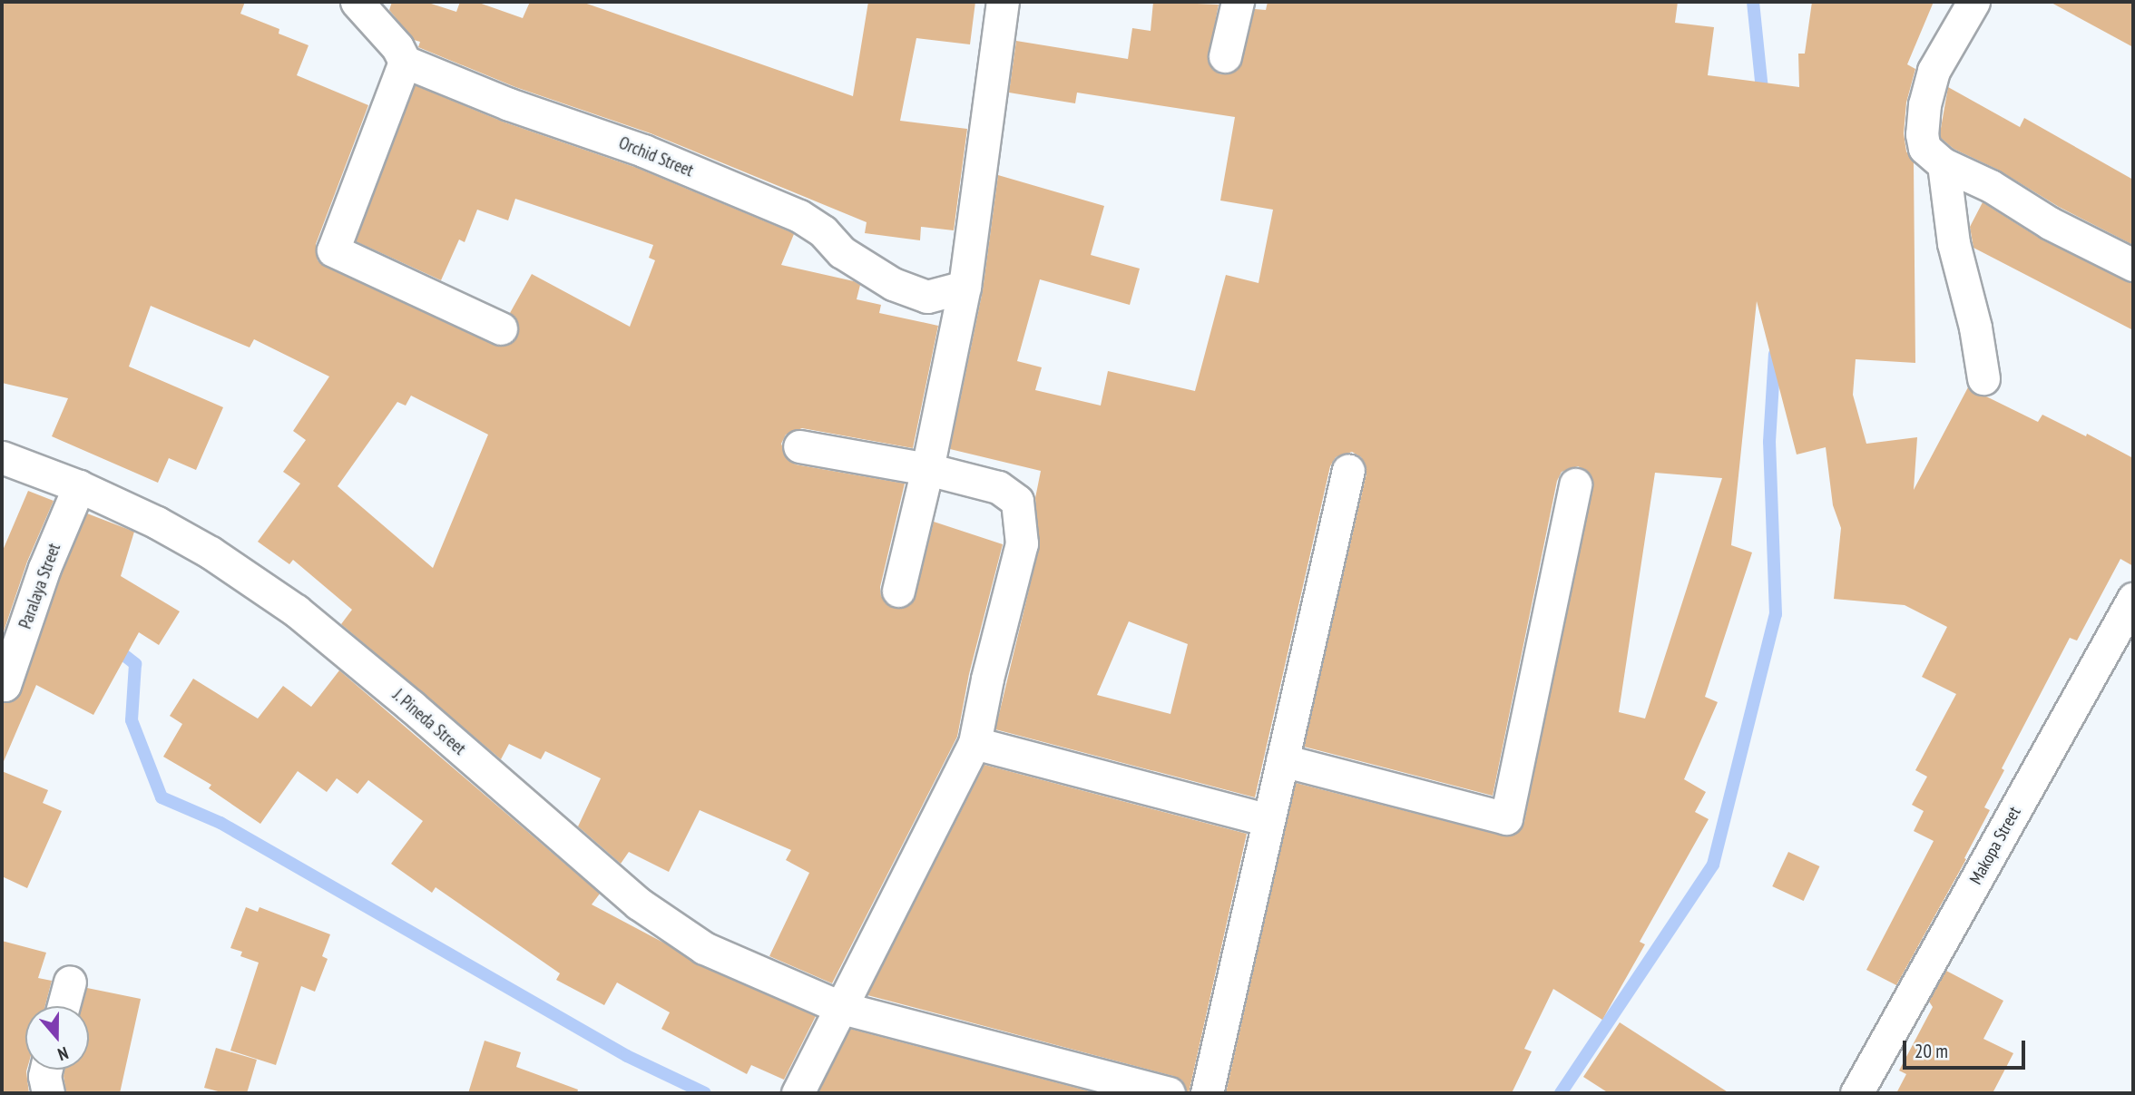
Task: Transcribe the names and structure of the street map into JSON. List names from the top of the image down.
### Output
{
  "streets": {
    "street": [
      "Orchid Street",
      "Paralaya Street",
      "J. Pineda Street",
      "Makopa Street"
    ]
  },
  "crossings": [
    ["Paralaya Street", "J. Pineda Street"]
  ],
  "scale_bar": "20 m",
  "north": "bottom"
}
